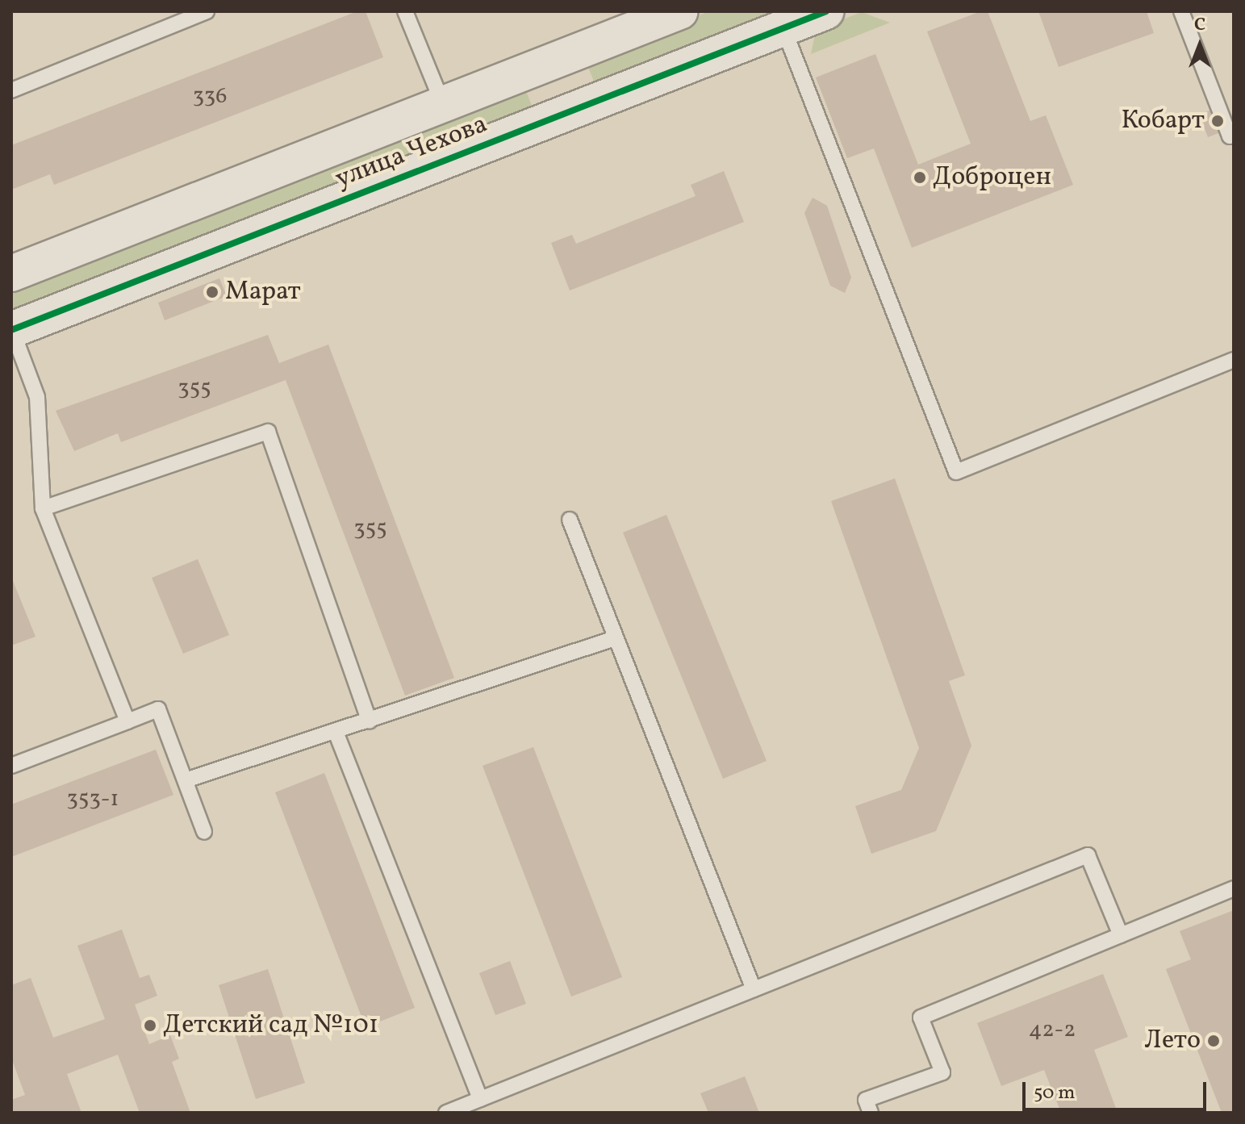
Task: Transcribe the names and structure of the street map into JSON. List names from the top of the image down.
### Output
{
  "streets": {
    "street": ["улица Чехова"]
  },
  "places": [
    "Кобарт",
    "Доброцен",
    "Марат",
    "Детский сад №101",
    "Лето"
  ],
  "house_numbers": [
    "336",
    "355",
    "355",
    "353-1",
    "42-2"
  ],
  "scale_bar": "50 m",
  "north": "top"
}
